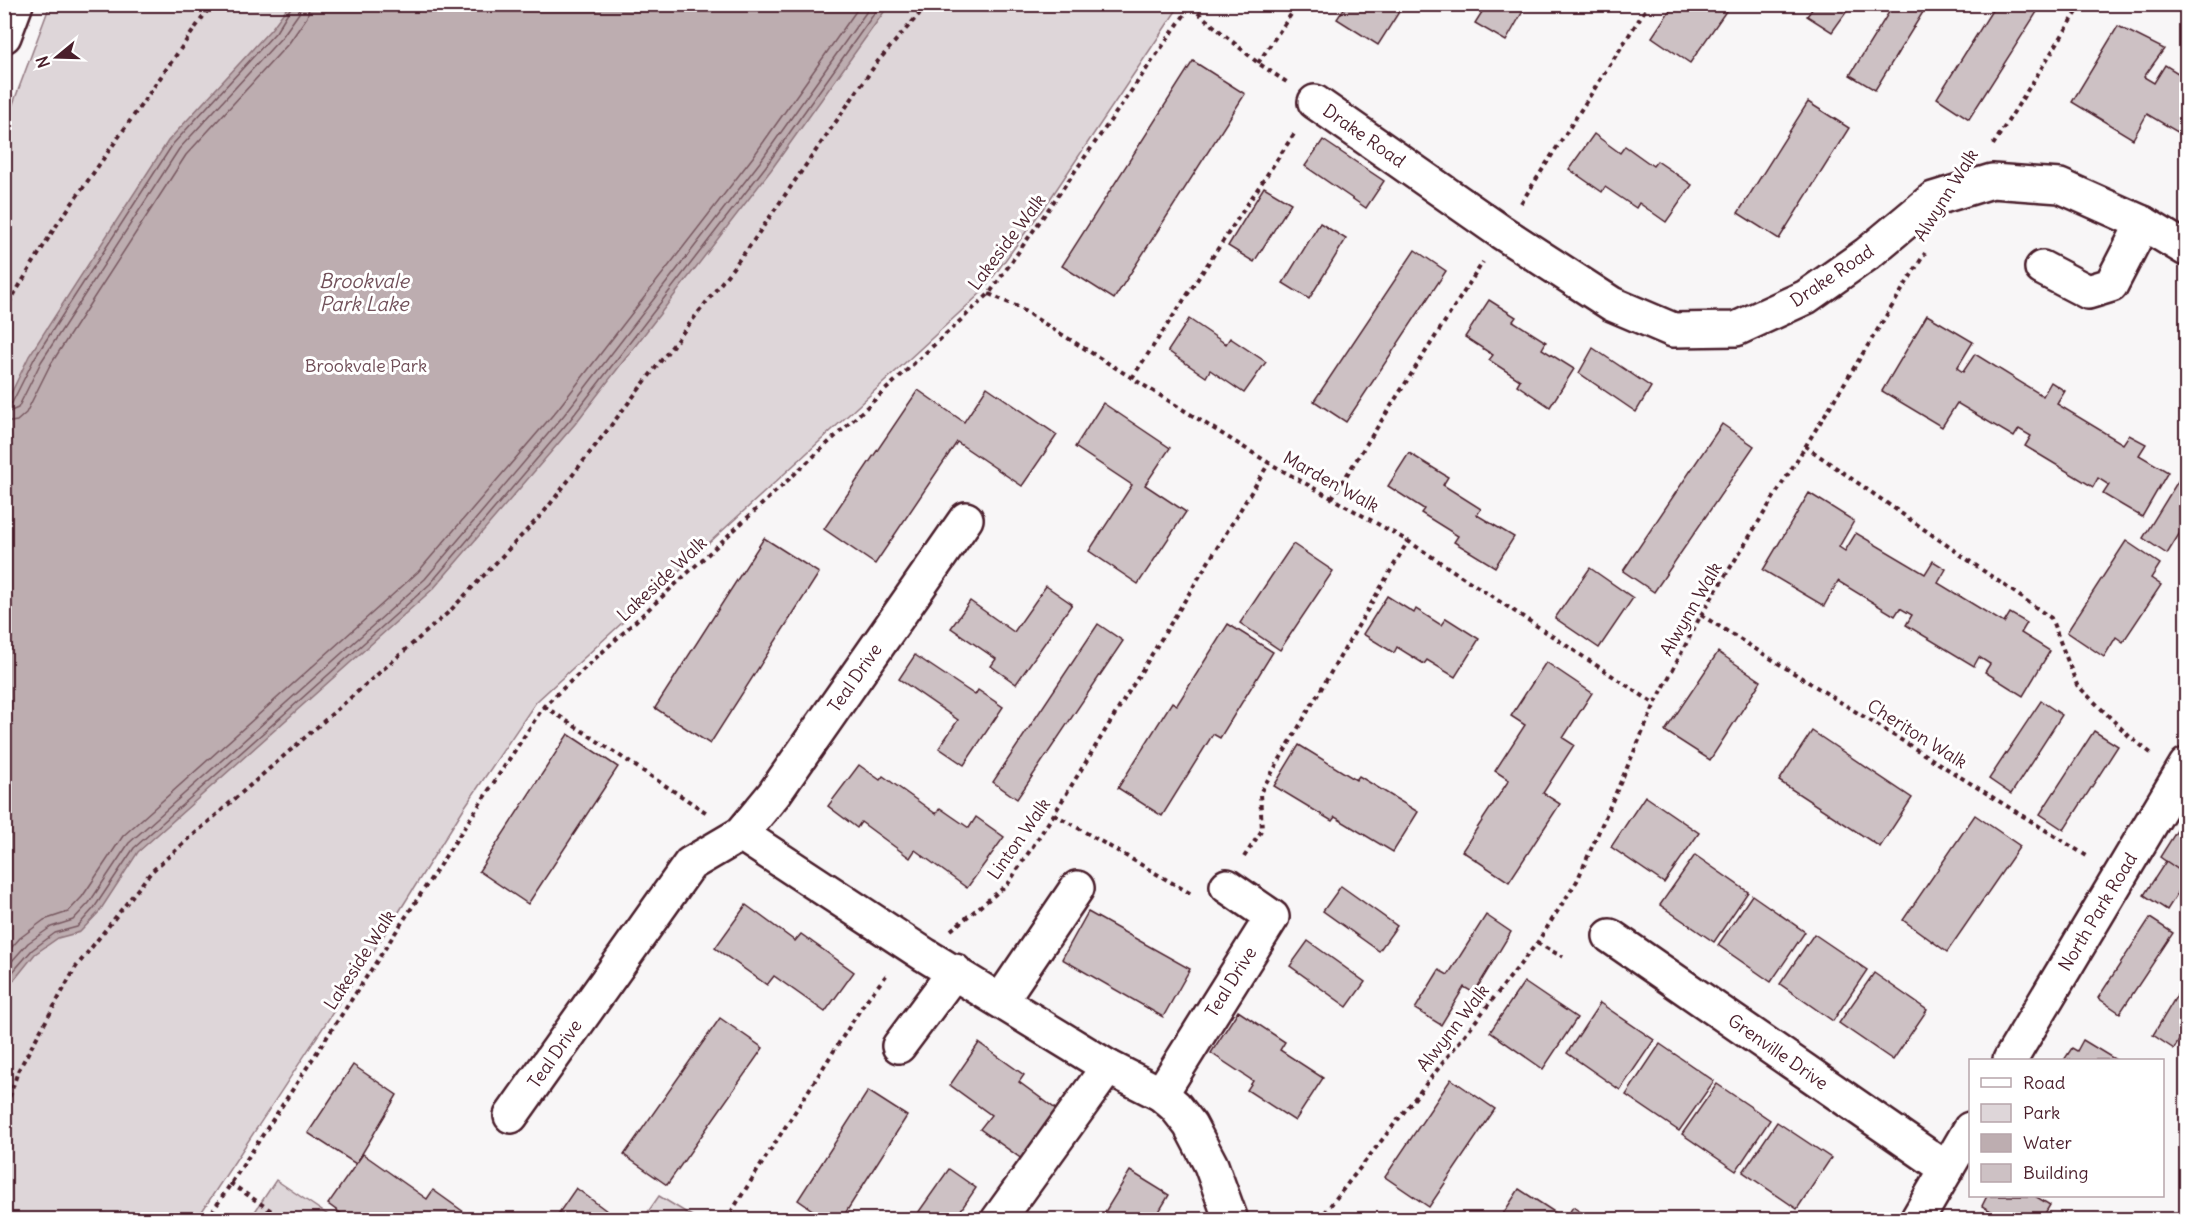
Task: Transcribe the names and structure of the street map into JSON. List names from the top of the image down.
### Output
{
  "streets": {
    "street": [
      "Drake Road",
      "Teal Drive",
      "North Park Road",
      "Grenville Drive"
    ],
    "path": [
      "Alwynn Walk",
      "Lakeside Walk",
      "Marden Walk",
      "Cheriton Walk",
      "Linton Walk"
    ]
  },
  "crossings": [
    ["Drake Road", "Alwynn Walk"],
    ["Alwynn Walk", "Marden Walk"],
    ["Alwynn Walk", "Cheriton Walk"],
    ["Lakeside Walk", "Marden Walk"],
    ["Marden Walk", "Linton Walk"],
    ["Cheriton Walk", "North Park Road"]
  ],
  "water": ["Brookvale Park Lake"],
  "parks": ["Brookvale Park"],
  "legend": [
    "Road",
    "Park",
    "Water",
    "Building"
  ],
  "north": "left"
}
